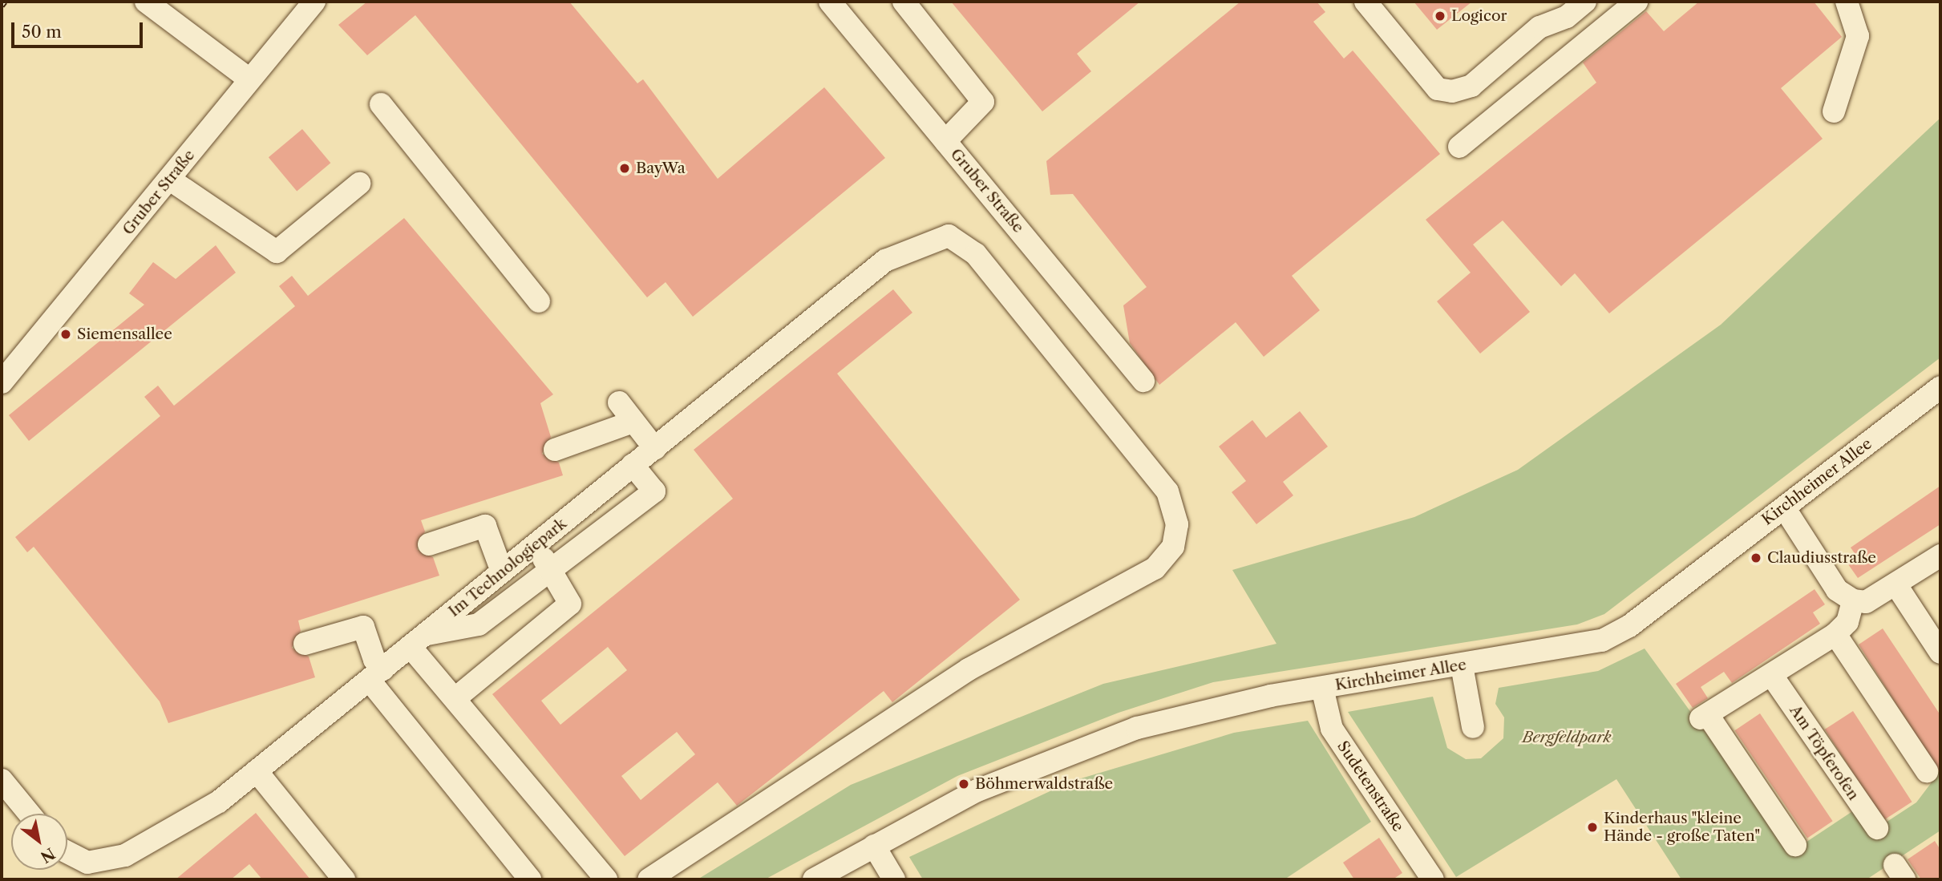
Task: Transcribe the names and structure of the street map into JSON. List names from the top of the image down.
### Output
{
  "streets": {
    "street": [
      "Gruber Straße",
      "Kirchheimer Allee",
      "Im Technologiepark",
      "Am Töpferofen",
      "Sudetenstraße"
    ]
  },
  "crossings": [
    ["Kirchheimer Allee", "Sudetenstraße"]
  ],
  "parks": ["Bergfeldpark"],
  "places": [
    "Logicor",
    "BayWa",
    "Siemensallee",
    "Claudiusstraße",
    "Böhmerwaldstraße",
    "Kinderhaus \"kleine Hände - große Taten\""
  ],
  "scale_bar": "50 m",
  "north": "bottom right"
}
